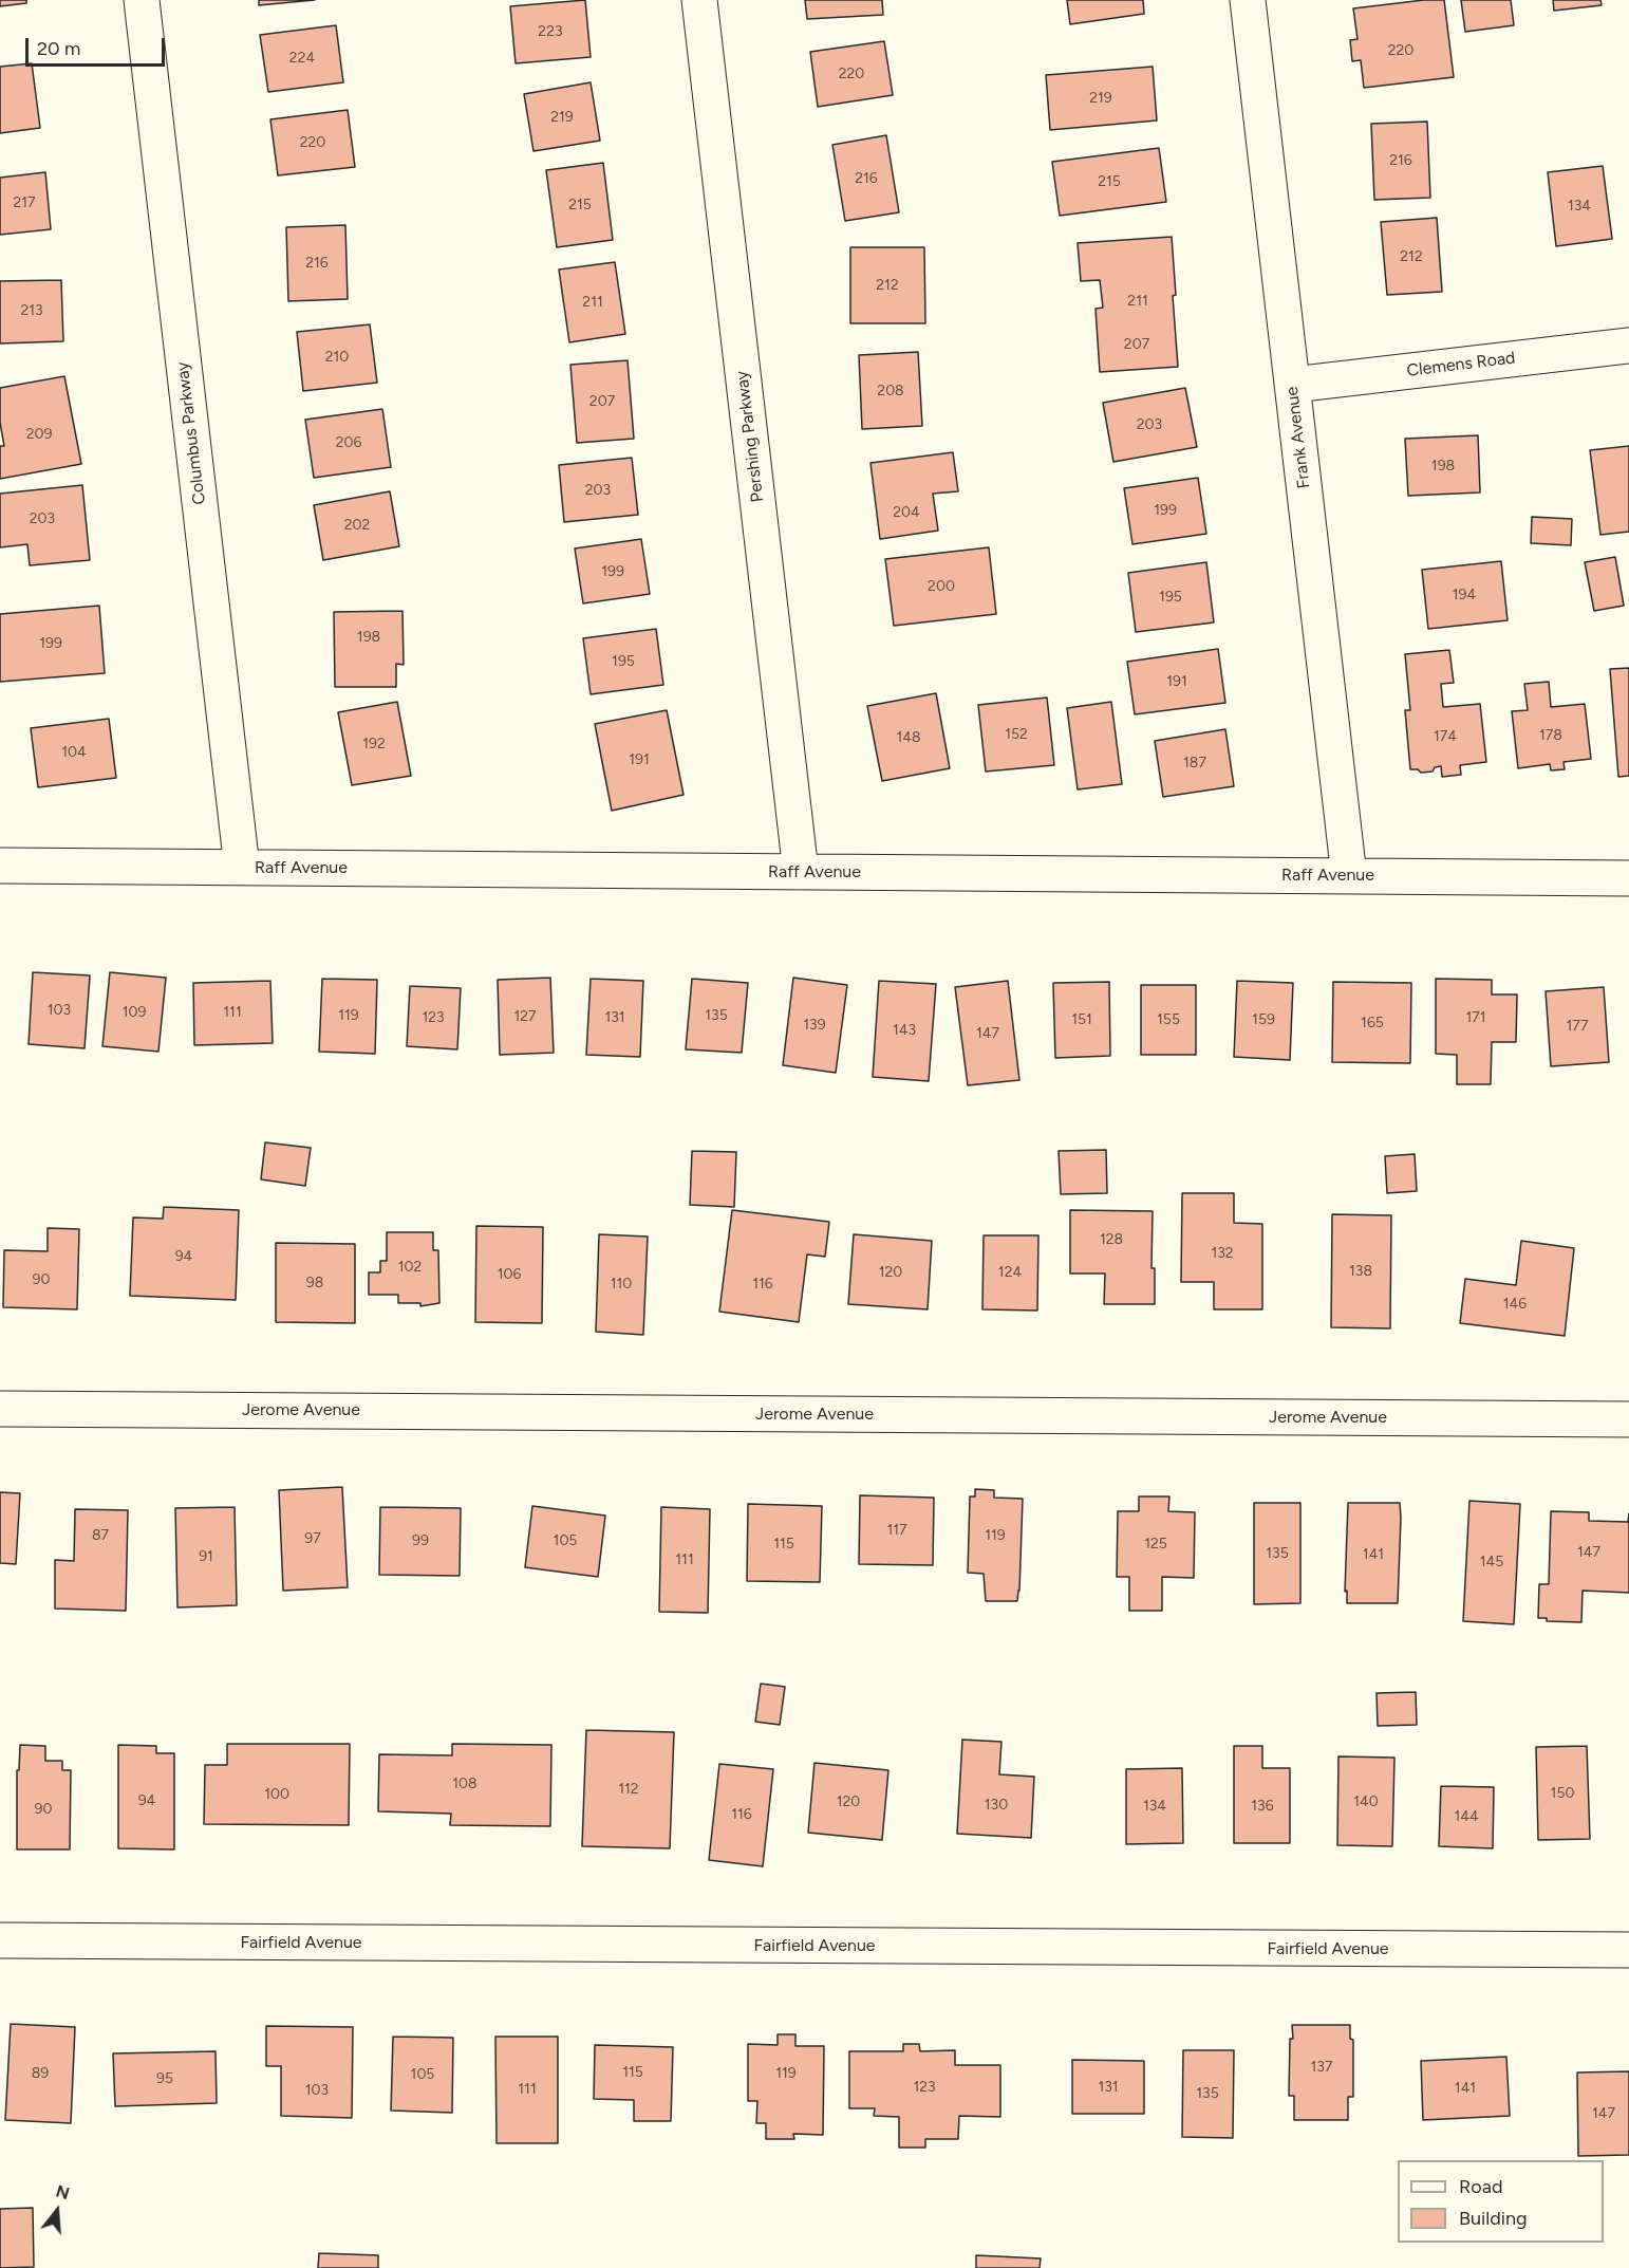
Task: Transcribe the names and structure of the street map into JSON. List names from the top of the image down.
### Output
{
  "streets": {
    "street": [
      "Clemens Road",
      "Columbus Parkway",
      "Pershing Parkway",
      "Frank Avenue",
      "Raff Avenue",
      "Jerome Avenue",
      "Fairfield Avenue"
    ]
  },
  "crossings": [
    ["Clemens Road", "Frank Avenue"],
    ["Columbus Parkway", "Raff Avenue"],
    ["Pershing Parkway", "Raff Avenue"],
    ["Frank Avenue", "Raff Avenue"]
  ],
  "house_numbers": [
    "223",
    "220",
    "224",
    "220",
    "219",
    "219",
    "220",
    "216",
    "216",
    "215",
    "217",
    "215",
    "134",
    "212",
    "216",
    "212",
    "211",
    "211",
    "213",
    "207",
    "210",
    "208",
    "207",
    "203",
    "209",
    "206",
    "198",
    "203",
    "199",
    "204",
    "203",
    "202",
    "199",
    "200",
    "194",
    "195",
    "198",
    "199",
    "195",
    "191",
    "152",
    "178",
    "174",
    "148",
    "192",
    "104",
    "191",
    "187",
    "103",
    "109",
    "111",
    "119",
    "135",
    "127",
    "123",
    "131",
    "171",
    "151",
    "155",
    "159",
    "165",
    "139",
    "177",
    "143",
    "147",
    "128",
    "132",
    "94",
    "102",
    "138",
    "120",
    "124",
    "106",
    "90",
    "98",
    "110",
    "116",
    "146",
    "117",
    "87",
    "119",
    "97",
    "99",
    "105",
    "115",
    "125",
    "147",
    "135",
    "141",
    "91",
    "111",
    "145",
    "108",
    "112",
    "150",
    "100",
    "94",
    "120",
    "140",
    "130",
    "134",
    "136",
    "90",
    "116",
    "144",
    "137",
    "115",
    "89",
    "119",
    "105",
    "95",
    "123",
    "131",
    "141",
    "111",
    "103",
    "135",
    "147"
  ],
  "legend": ["Road", "Building"],
  "scale_bar": "20 m",
  "north": "top"
}
